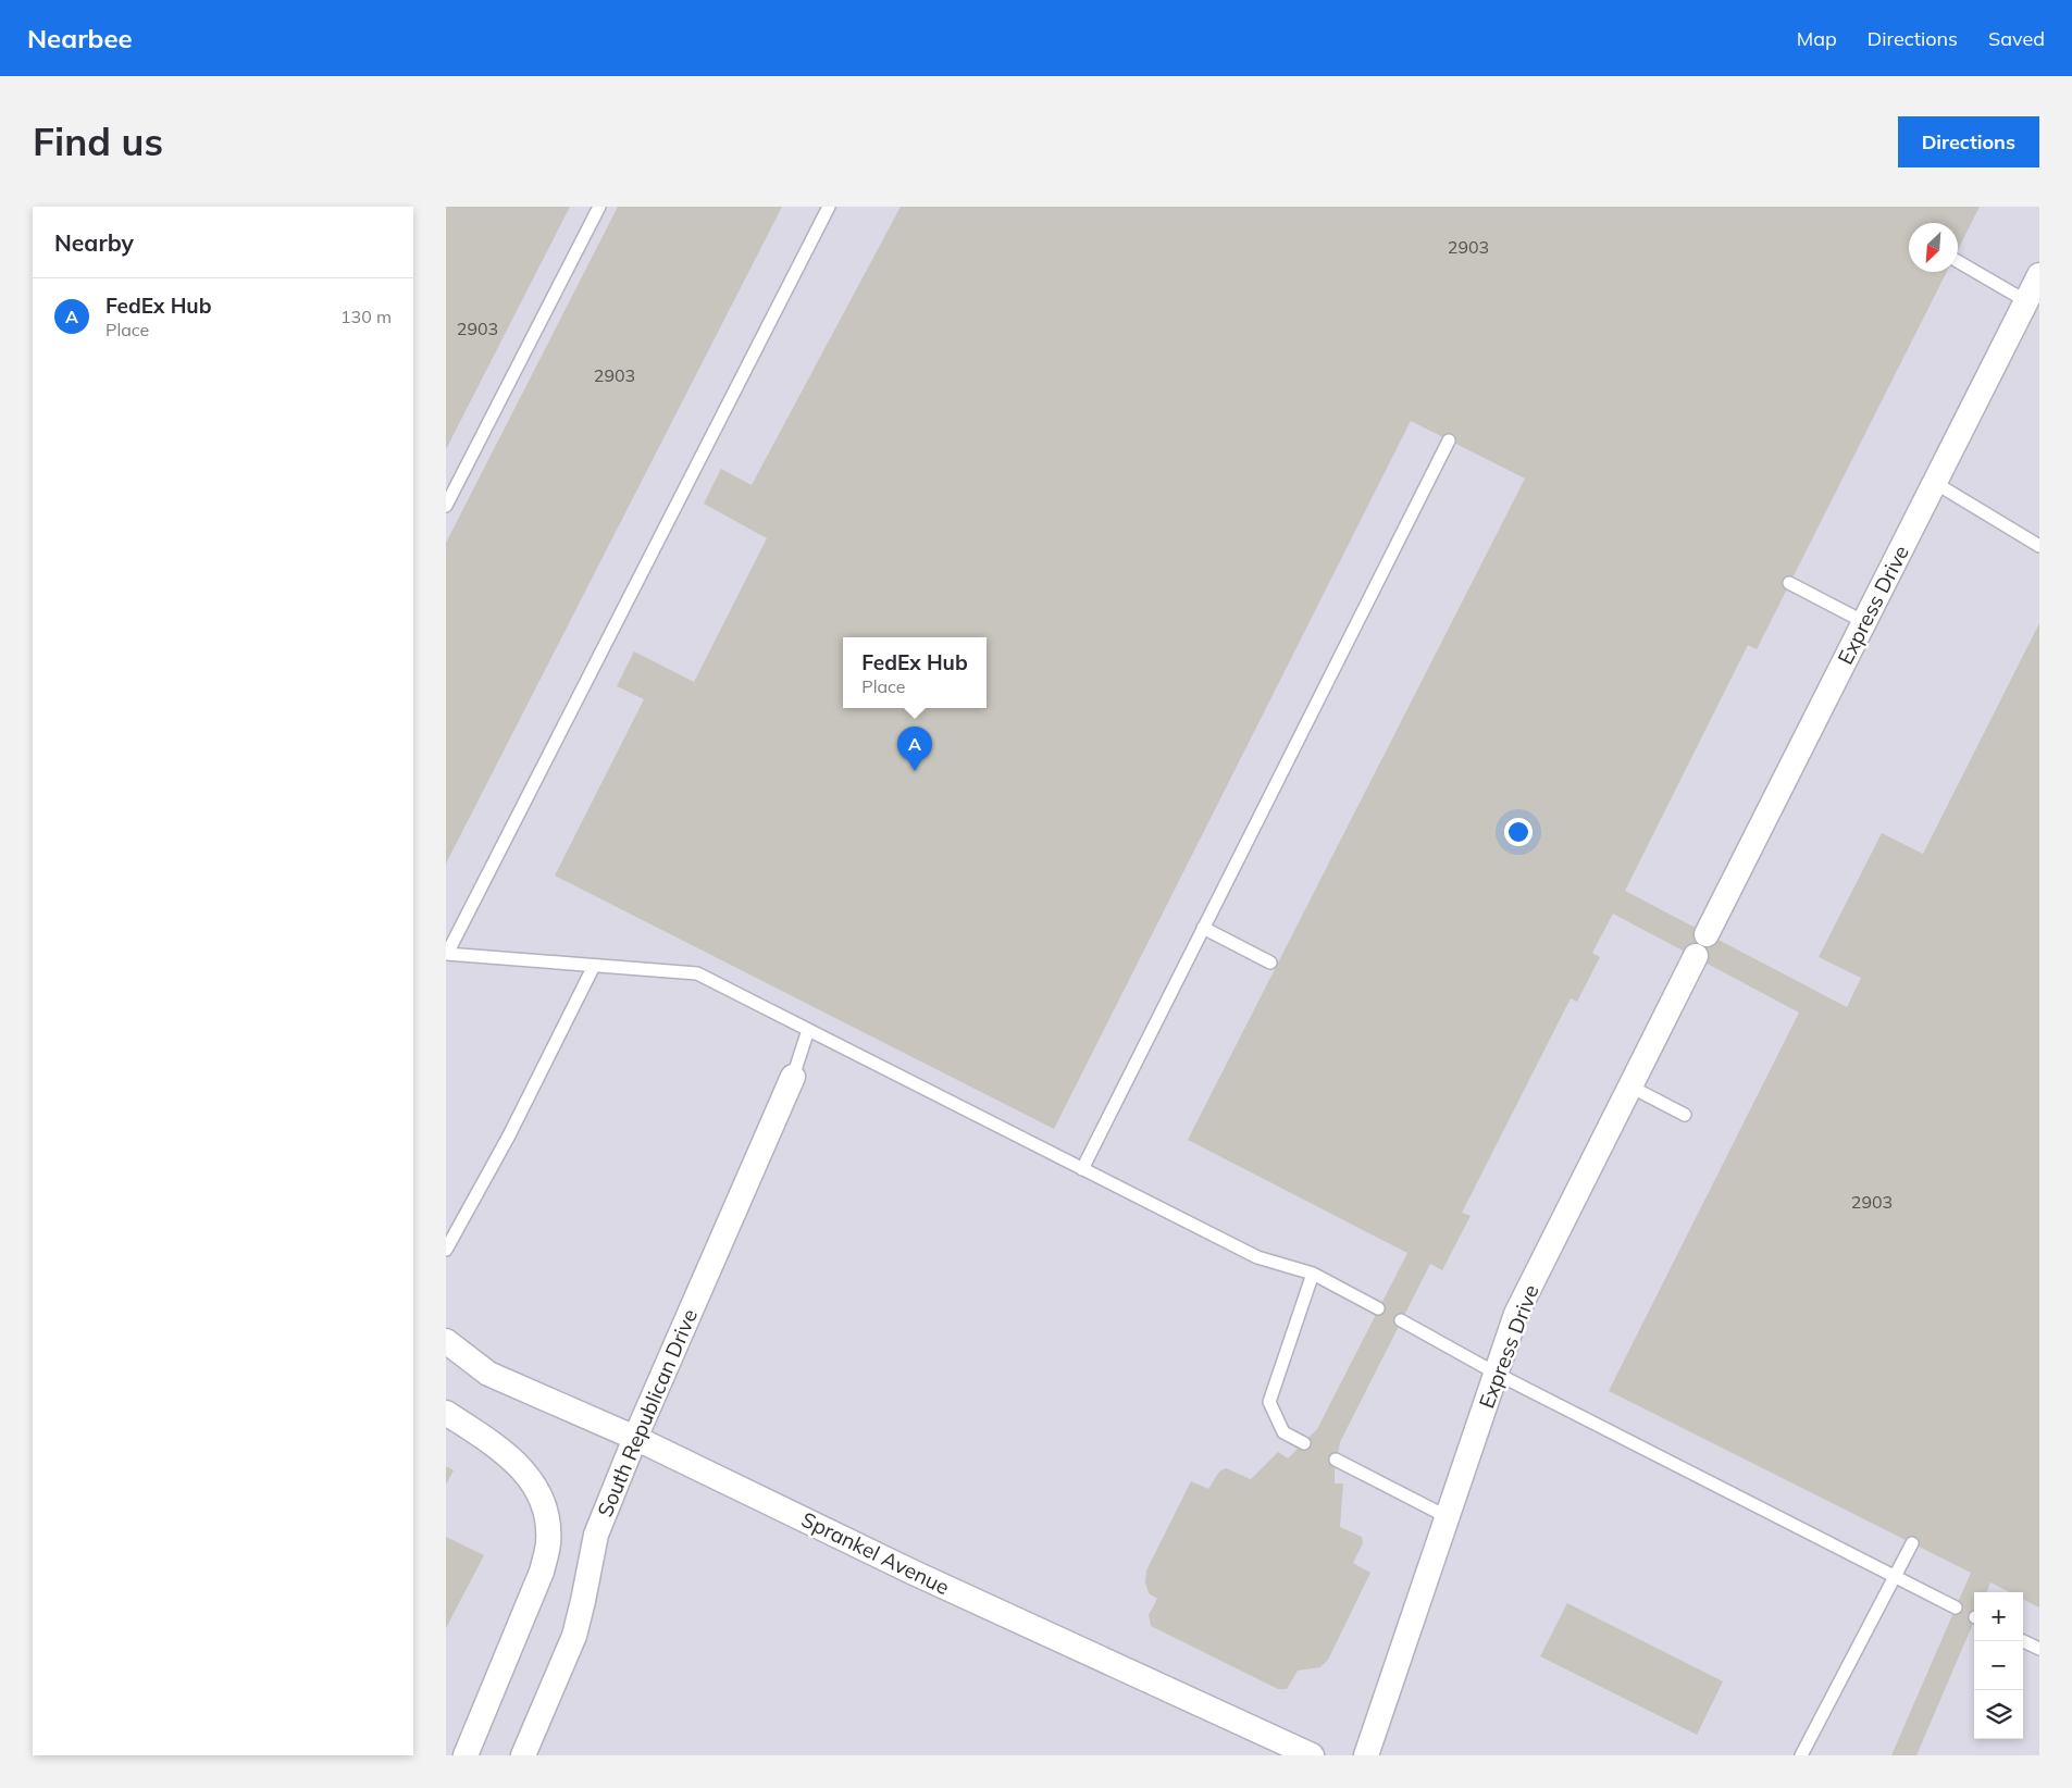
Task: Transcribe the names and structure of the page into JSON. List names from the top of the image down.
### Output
{
  "streets": {
    "street": ["Express Drive", "South Republican Drive", "Sprankel Avenue"]
  },
  "crossings": [
    ["South Republican Drive", "Sprankel Avenue"]
  ],
  "house_numbers": [
    "2903",
    "2903",
    "2903",
    "2903"
  ],
  "north": "bottom left",
  "page": {
    "header": "Nearbee",
    "nav": ["Map", "Directions", "Saved"],
    "buttons": "Directions",
    "title": "Find us",
    "heading": "Nearby",
    "list": [
      {
        "mark": "A",
        "name": "FedEx Hub",
        "note": "Place",
        "value": "130 m"
      }
    ],
    "popup": ["FedEx Hub", "Place"],
    "pins": "A",
    "map_buttons": ["+", "−"]
  }
}
